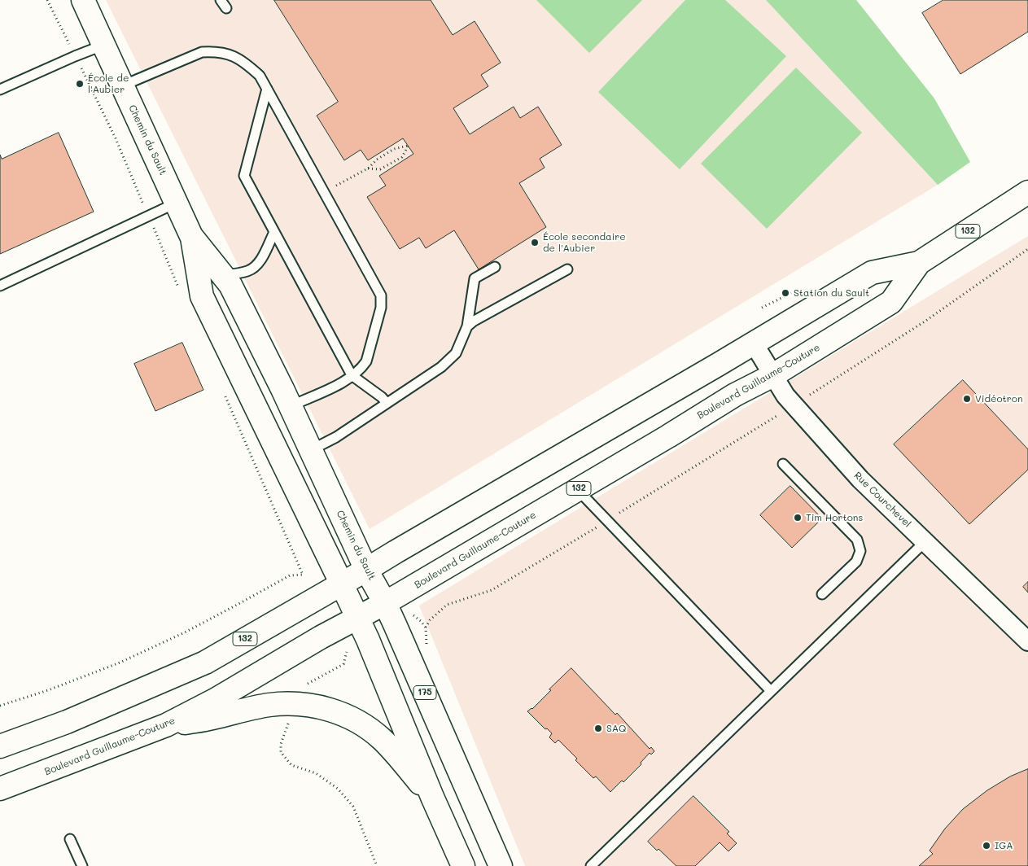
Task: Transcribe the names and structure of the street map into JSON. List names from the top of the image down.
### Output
{
  "streets": {
    "main road": [
      "Chemin du Sault",
      "132",
      "Boulevard Guillaume-Couture",
      "175"
    ],
    "street": ["Rue Courchevel"]
  },
  "crossings": [
    ["Chemin du Sault", "Boulevard Guillaume-Couture"],
    ["Boulevard Guillaume-Couture", "Rue Courchevel"]
  ],
  "places": [
    "École de l'Aubier",
    "École secondaire de l'Aubier",
    "Station du Sault",
    "Vidéotron",
    "Tim Hortons",
    "SAQ",
    "IGA"
  ]
}
